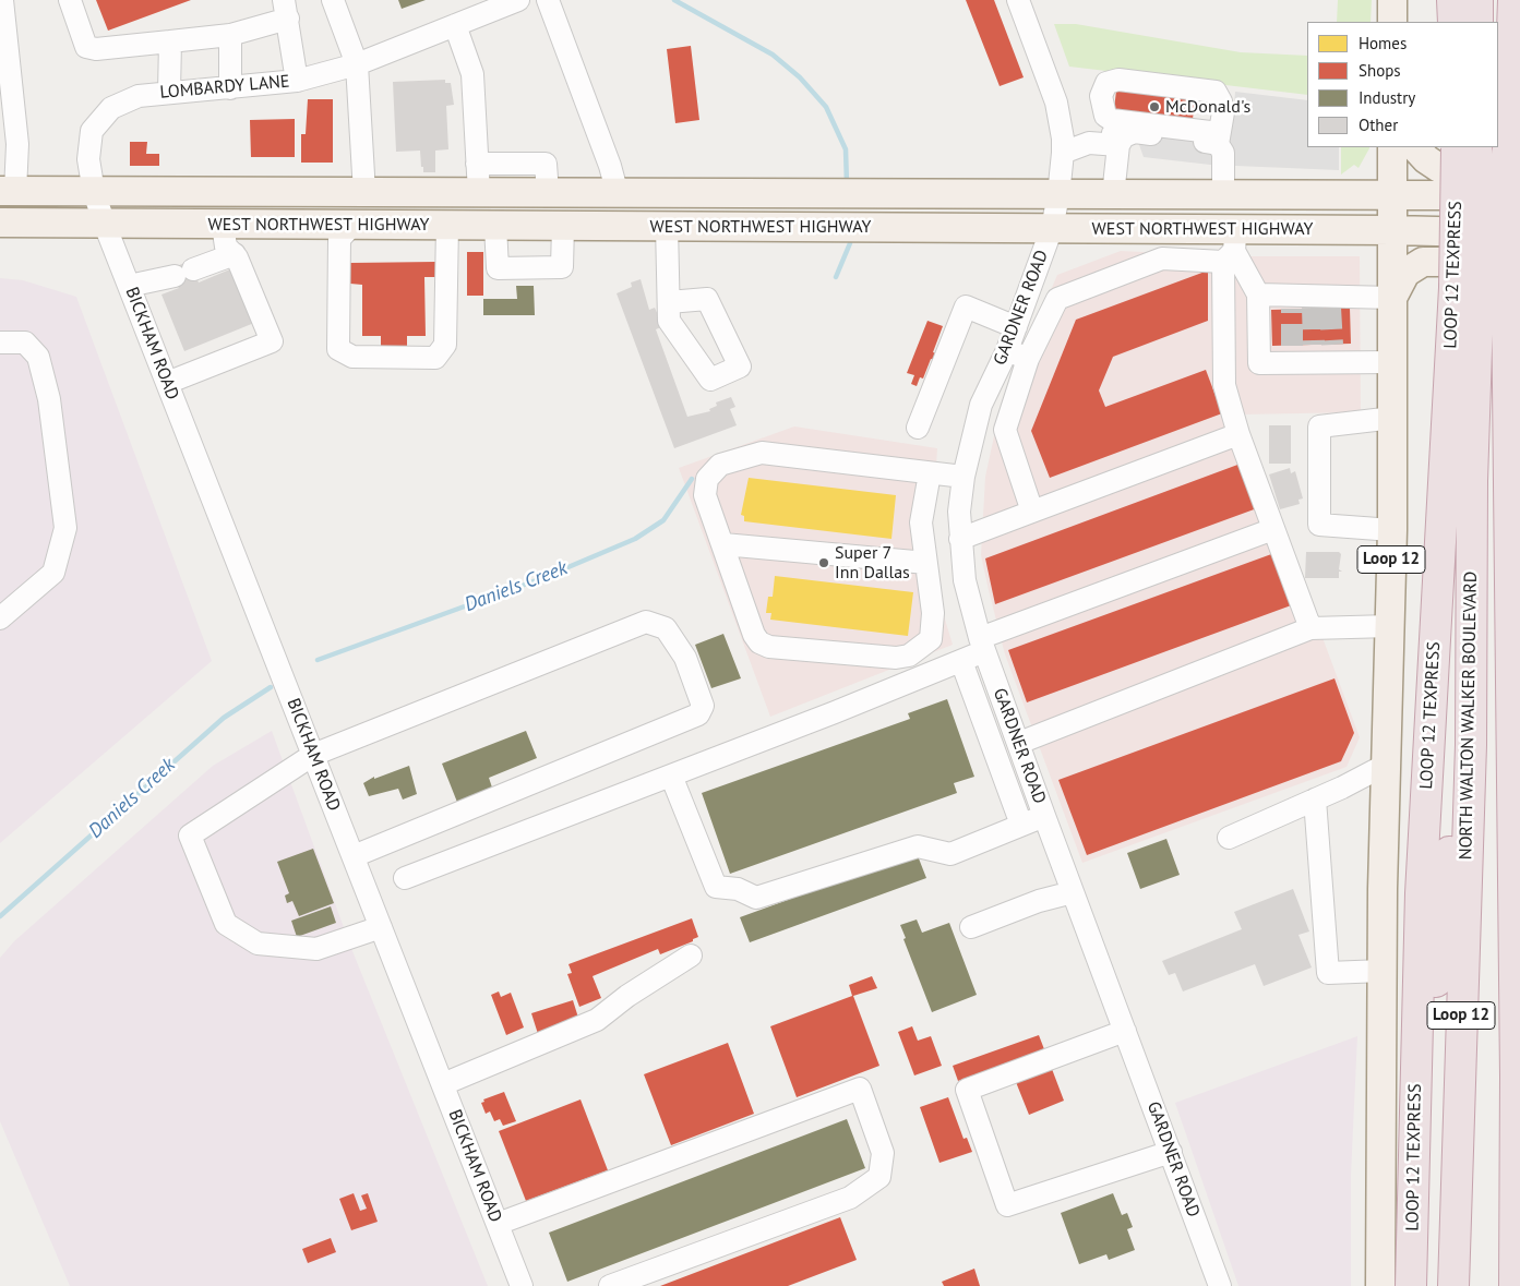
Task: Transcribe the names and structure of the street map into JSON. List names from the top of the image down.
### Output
{
  "streets": {
    "highway": ["LOOP 12 TEXPRESS", "Loop 12", "NORTH WALTON WALKER BOULEVARD"],
    "main road": ["WEST NORTHWEST HIGHWAY"],
    "street": ["LOMBARDY LANE", "GARDNER ROAD", "BICKHAM ROAD"]
  },
  "crossings": [
    ["LOMBARDY LANE", "WEST NORTHWEST HIGHWAY"],
    ["LOMBARDY LANE", "BICKHAM ROAD"],
    ["WEST NORTHWEST HIGHWAY", "GARDNER ROAD"],
    ["WEST NORTHWEST HIGHWAY", "BICKHAM ROAD"],
    ["WEST NORTHWEST HIGHWAY", "Loop 12"],
    ["LOOP 12 TEXPRESS", "NORTH WALTON WALKER BOULEVARD"]
  ],
  "water": ["Daniels Creek"],
  "places": ["McDonald's", "Super 7 Inn Dallas"],
  "legend": [
    "Homes",
    "Shops",
    "Industry",
    "Other"
  ]
}
